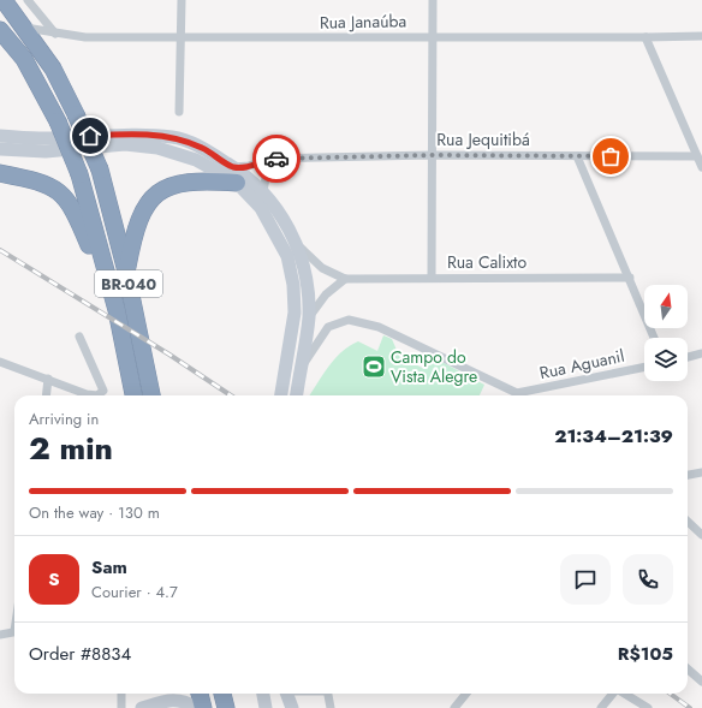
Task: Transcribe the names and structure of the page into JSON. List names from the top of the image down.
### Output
{
  "streets": {
    "highway": ["BR-040"],
    "street": [
      "Rua Janaúba",
      "Rua Jequitibá",
      "Rua Calixto",
      "Rua Aguanil"
    ]
  },
  "crossings": [
    ["Rua Janaúba", "BR-040"]
  ],
  "places": {
    "sports": ["Campo do Vista Alegre"]
  },
  "north": "top",
  "page": {
    "heading": ["2 min", "Arriving in", "21:34–21:39"],
    "panel": [
      "Sam",
      "Courier · 4.7",
      "Order #8834",
      "R$105"
    ],
    "bar": "On the way · 130 m",
    "round": "S"
  }
}
